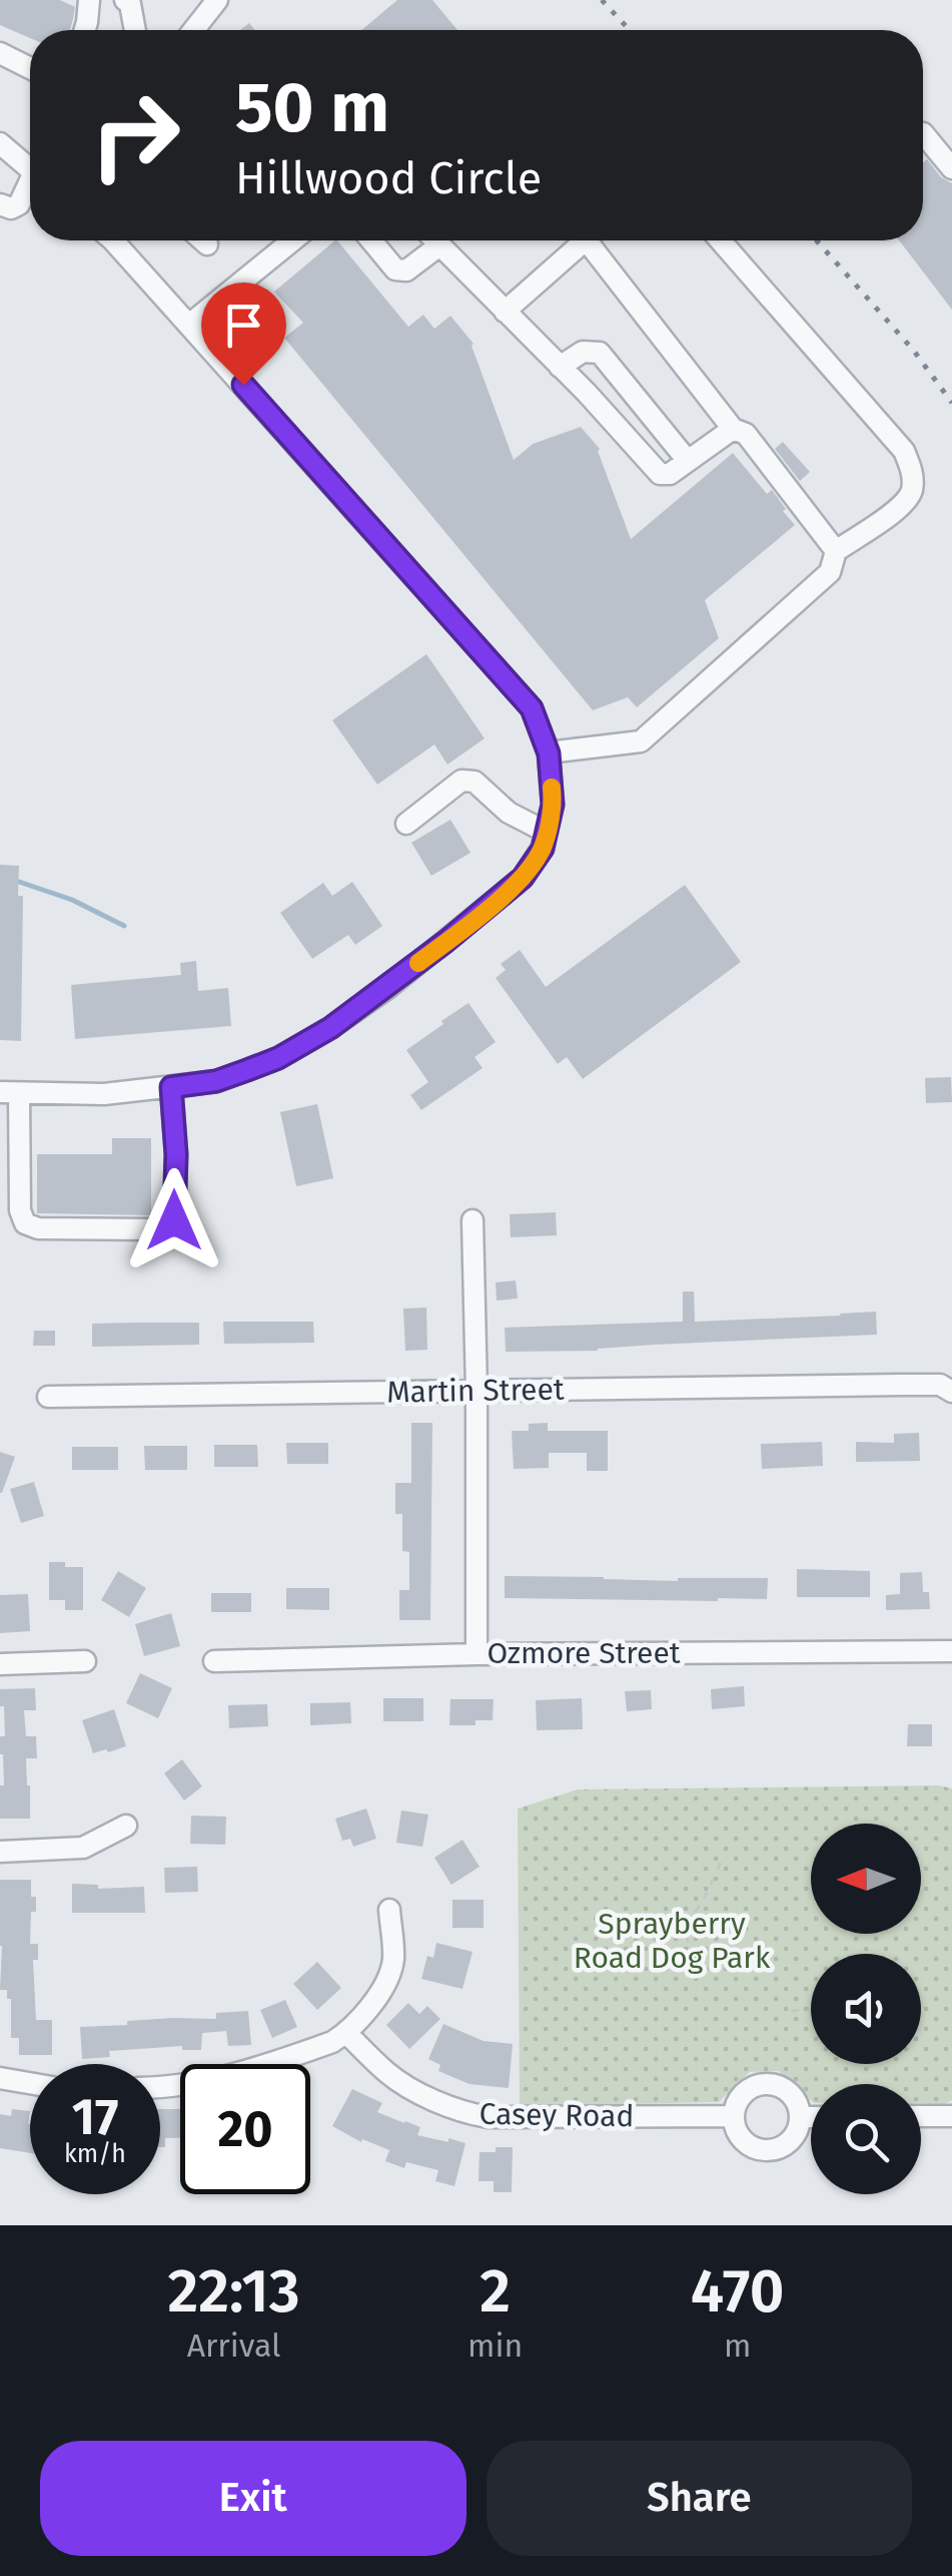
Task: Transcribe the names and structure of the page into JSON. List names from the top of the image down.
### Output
{
  "streets": {
    "street": ["Martin Street", "Ozmore Street", "Casey Road"]
  },
  "parks": ["Sprayberry Road Dog Park"],
  "north": "left",
  "page": {
    "turn": ["50 m", "Hillwood Circle"],
    "speed": "17 km/h",
    "limit": "20",
    "eta": [
      "22:13",
      "Arrival",
      "2",
      "min",
      "470",
      "m"
    ],
    "buttons": ["Exit", "Share"]
  }
}
